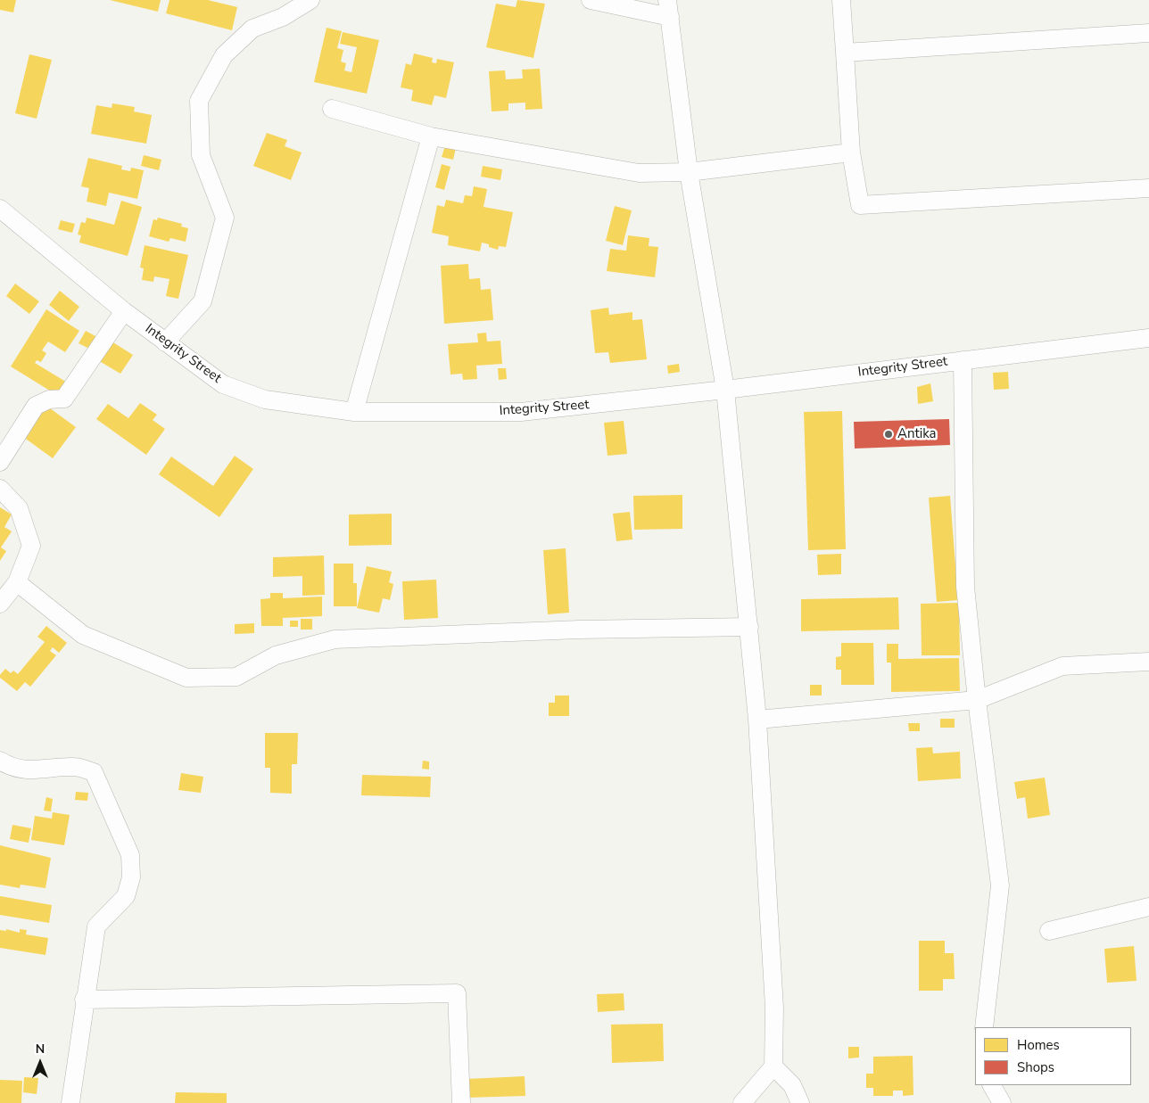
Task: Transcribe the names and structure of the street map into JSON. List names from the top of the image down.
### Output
{
  "streets": {
    "street": ["Integrity Street"]
  },
  "places": ["Antika"],
  "legend": ["Homes", "Shops"],
  "north": "top"
}
